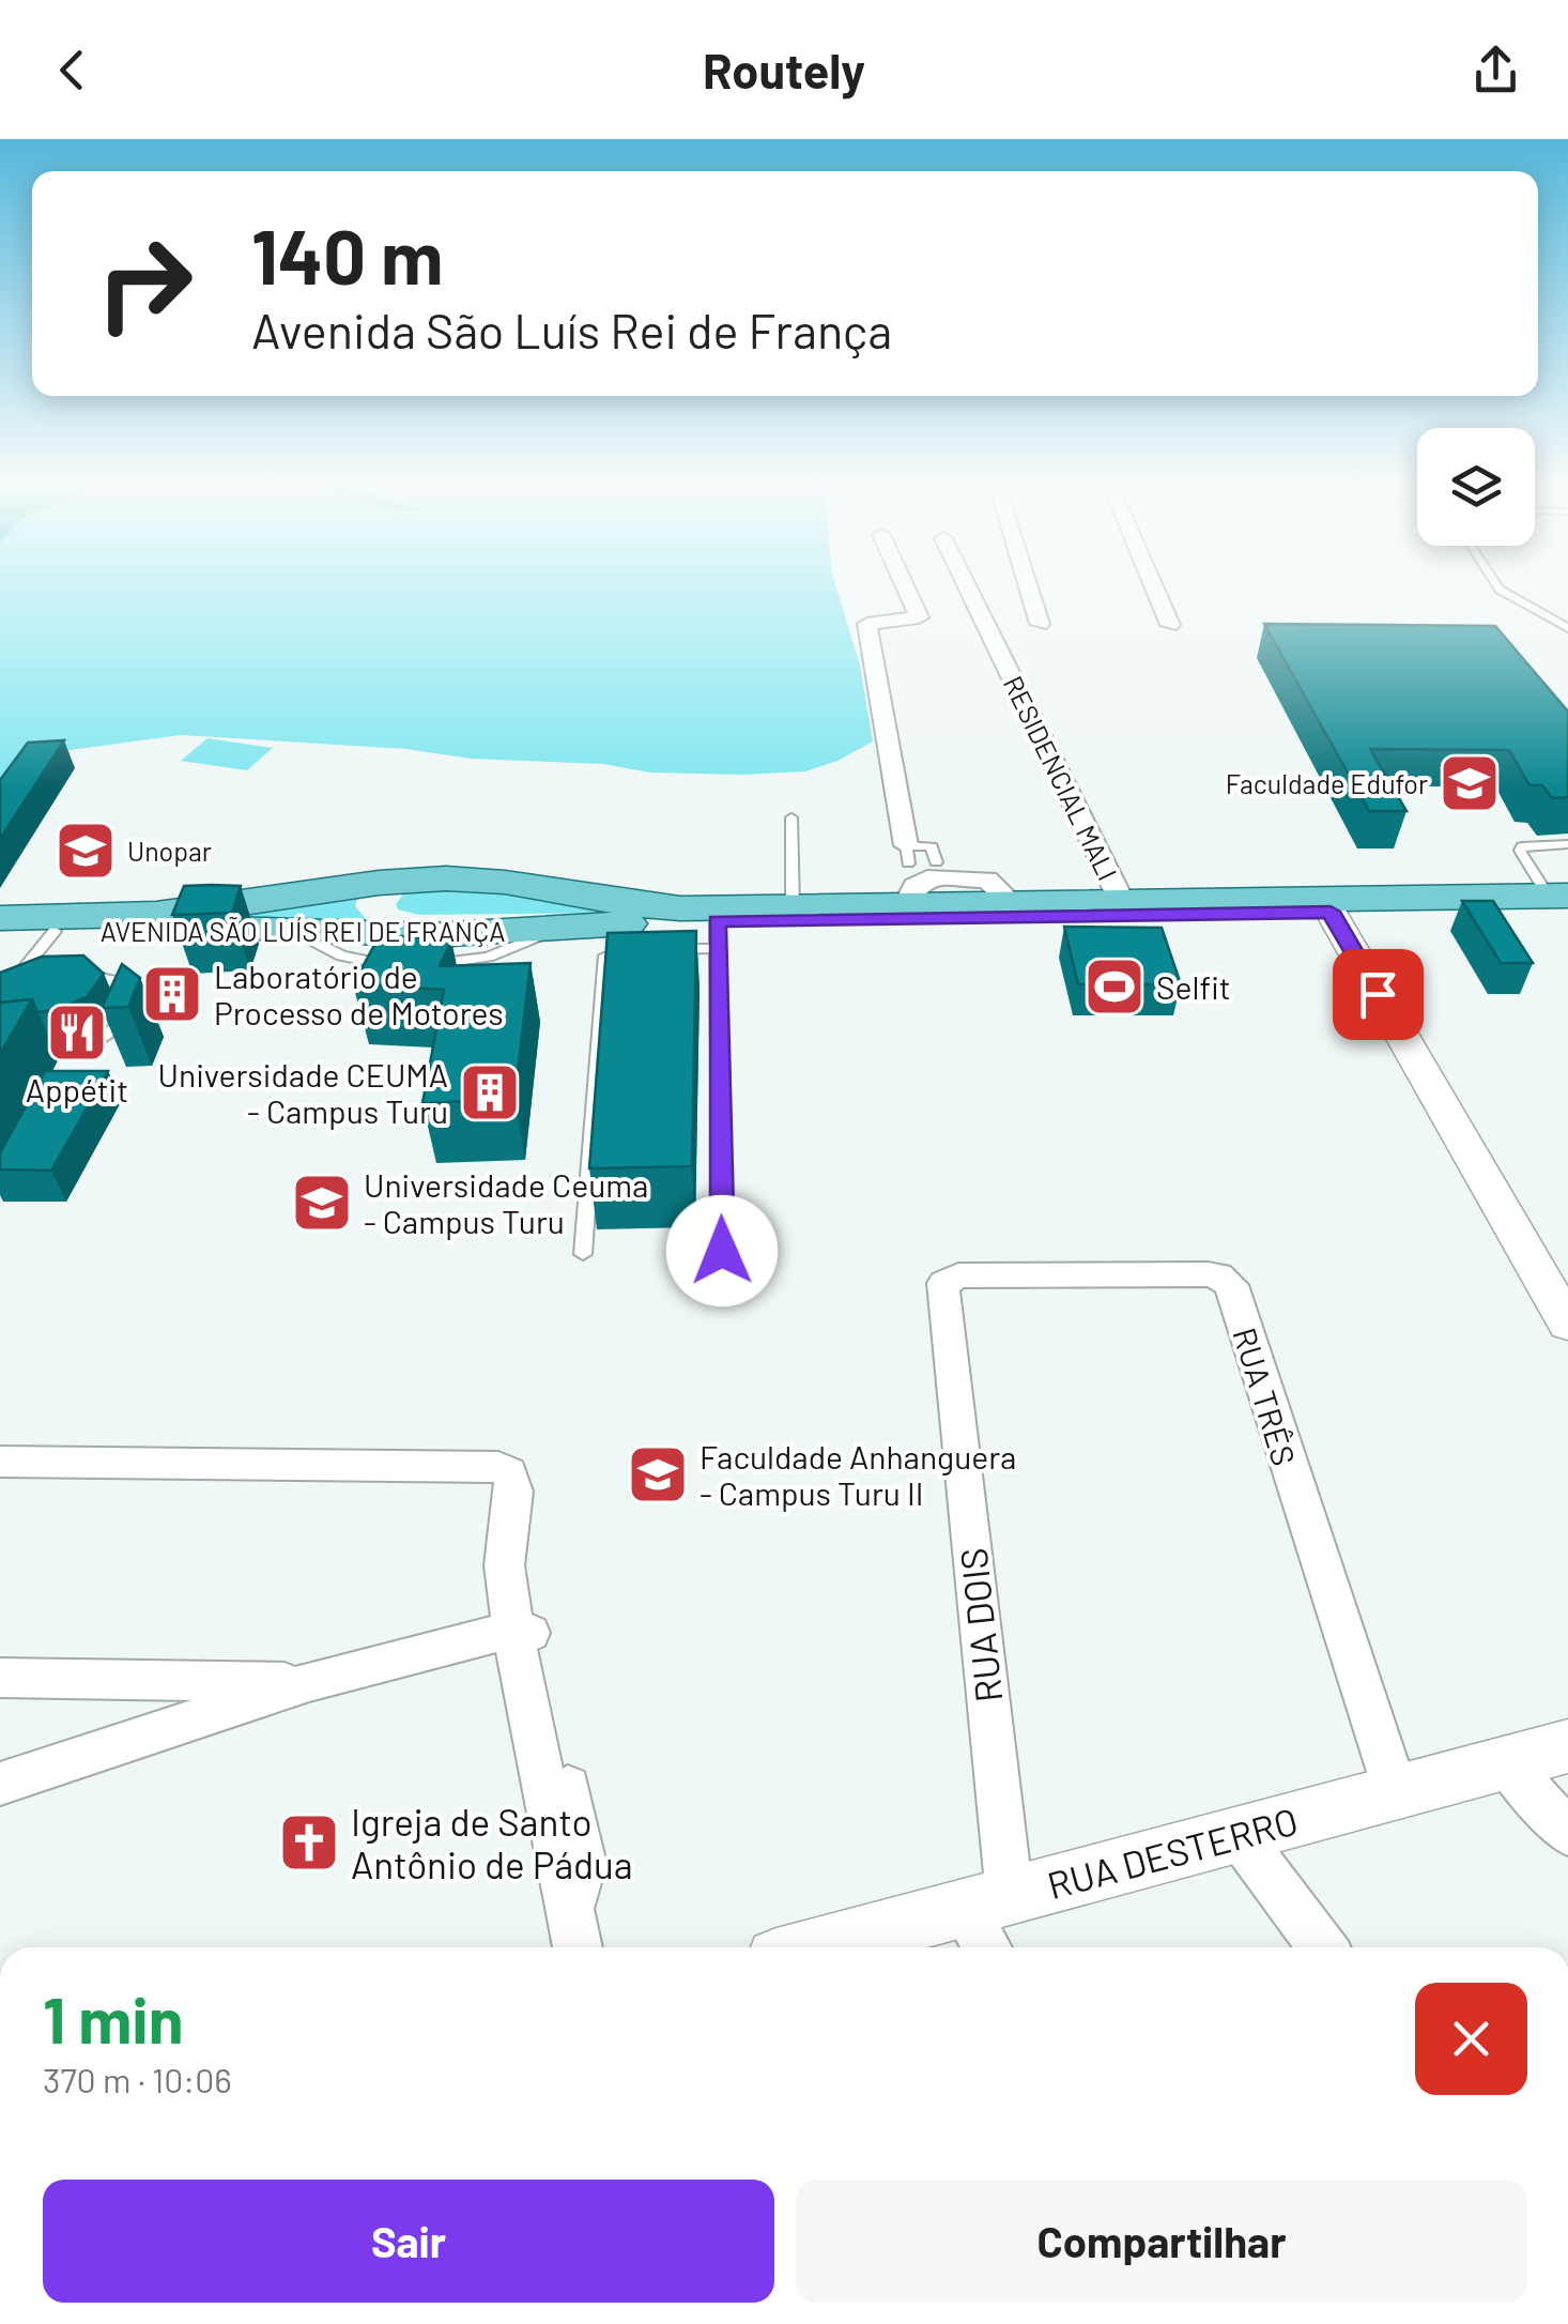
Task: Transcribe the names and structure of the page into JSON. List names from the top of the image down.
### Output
{
  "streets": {
    "main road": ["AVENIDA SÃO LUÍS REI DE FRANÇA"],
    "street": [
      "RESIDENCIAL MALI",
      "RUA TRÊS",
      "RUA DOIS",
      "RUA DESTERRO"
    ]
  },
  "crossings": [
    ["RESIDENCIAL MALI", "AVENIDA SÃO LUÍS REI DE FRANÇA"],
    ["RUA TRÊS", "RUA DOIS"],
    ["RUA TRÊS", "RUA DESTERRO"],
    ["RUA DOIS", "RUA DESTERRO"]
  ],
  "places": {
    "school or university": [
      "Faculdade Edufor",
      "Unopar",
      "Universidade Ceuma - Campus Turu",
      "Faculdade Anhanguera - Campus Turu II"
    ],
    "sports": ["Selfit"],
    "building": ["Laboratório de Processo de Motores", "Universidade CEUMA - Campus Turu"],
    "restaurant": ["Appétit"],
    "church": ["Igreja de Santo Antônio de Pádua"]
  },
  "page": {
    "header": "Routely",
    "turn": ["140 m", "Avenida São Luís Rei de França"],
    "heading": ["1 min", "370 m · 10:06"],
    "buttons": ["Sair", "Compartilhar"]
  }
}
